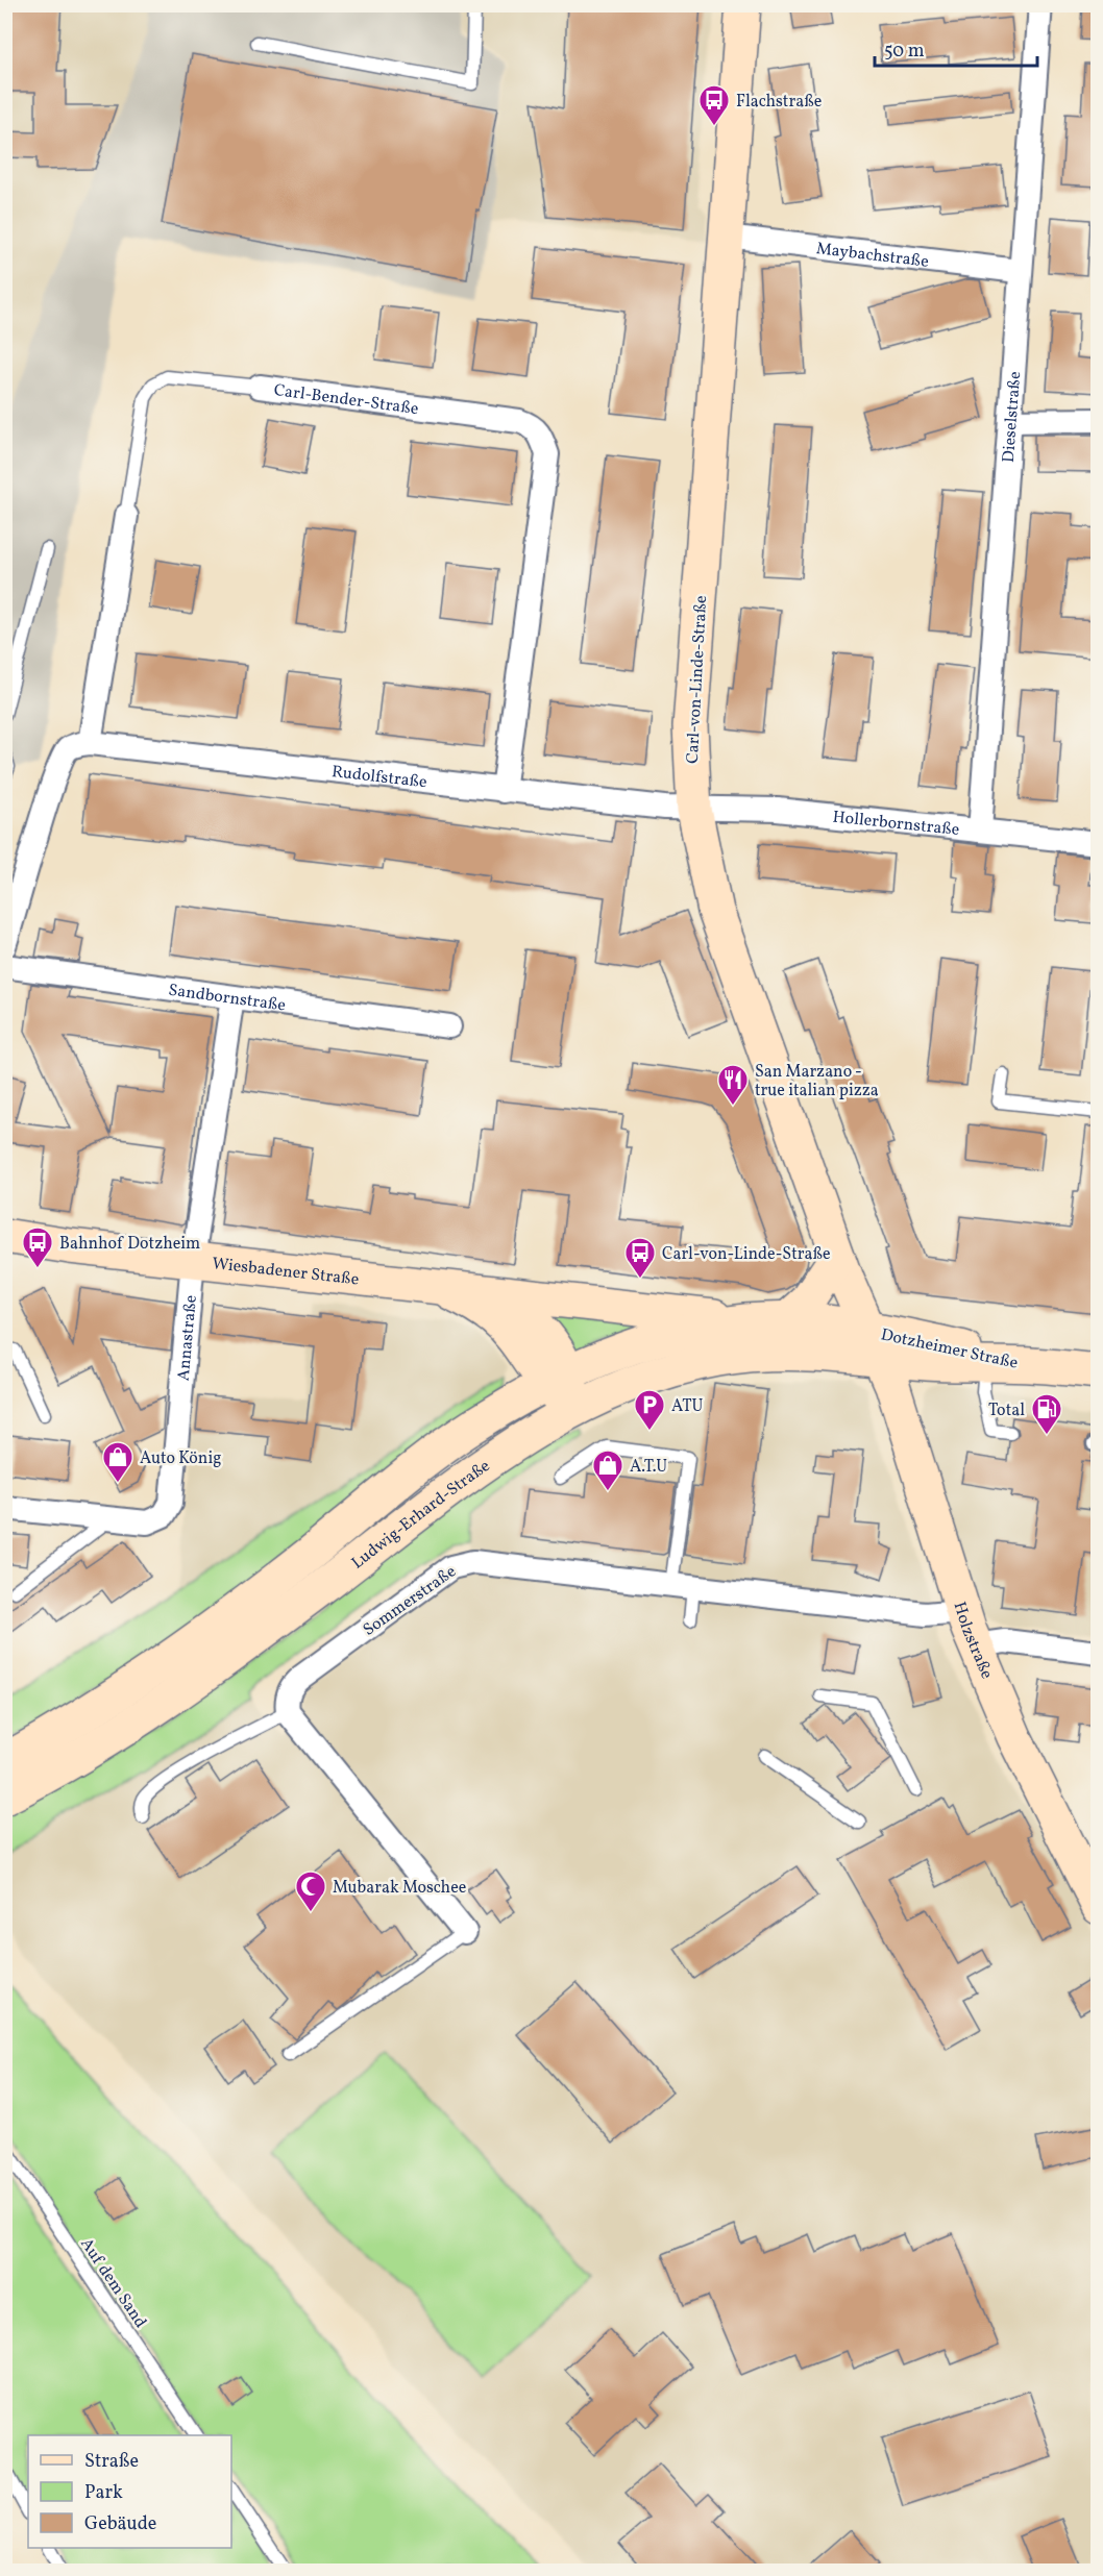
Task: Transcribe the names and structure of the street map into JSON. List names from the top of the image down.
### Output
{
  "streets": {
    "street": [
      "Maybachstraße",
      "Carl-Bender-Straße",
      "Dieselstraße",
      "Carl-von-Linde-Straße",
      "Rudolfstraße",
      "Hollerbornstraße",
      "Sandbornstraße",
      "Wiesbadener Straße",
      "Annastraße",
      "Dotzheimer Straße",
      "Ludwig-Erhard-Straße",
      "Sommerstraße",
      "Holzstraße"
    ],
    "lane": ["Auf dem Sand"]
  },
  "crossings": [
    ["Maybachstraße", "Dieselstraße"],
    ["Maybachstraße", "Carl-von-Linde-Straße"],
    ["Carl-Bender-Straße", "Rudolfstraße"],
    ["Dieselstraße", "Hollerbornstraße"],
    ["Carl-von-Linde-Straße", "Rudolfstraße"],
    ["Carl-von-Linde-Straße", "Hollerbornstraße"],
    ["Carl-von-Linde-Straße", "Dotzheimer Straße"],
    ["Carl-von-Linde-Straße", "Ludwig-Erhard-Straße"],
    ["Carl-von-Linde-Straße", "Holzstraße"],
    ["Rudolfstraße", "Hollerbornstraße"],
    ["Sandbornstraße", "Annastraße"],
    ["Wiesbadener Straße", "Annastraße"],
    ["Wiesbadener Straße", "Ludwig-Erhard-Straße"],
    ["Dotzheimer Straße", "Ludwig-Erhard-Straße"],
    ["Dotzheimer Straße", "Holzstraße"],
    ["Ludwig-Erhard-Straße", "Holzstraße"],
    ["Sommerstraße", "Holzstraße"]
  ],
  "places": {
    "bus stop": ["Flachstraße", "Bahnhof Dotzheim", "Carl-von-Linde-Straße"],
    "restaurant": ["San Marzano - true italian pizza"],
    "parking": ["ATU"],
    "fuel station": ["Total"],
    "shop": ["Auto König", "A.T.U"],
    "mosque": ["Mubarak Moschee"]
  },
  "legend": ["Straße", "Park", "Gebäude"],
  "scale_bar": "50 m"
}
